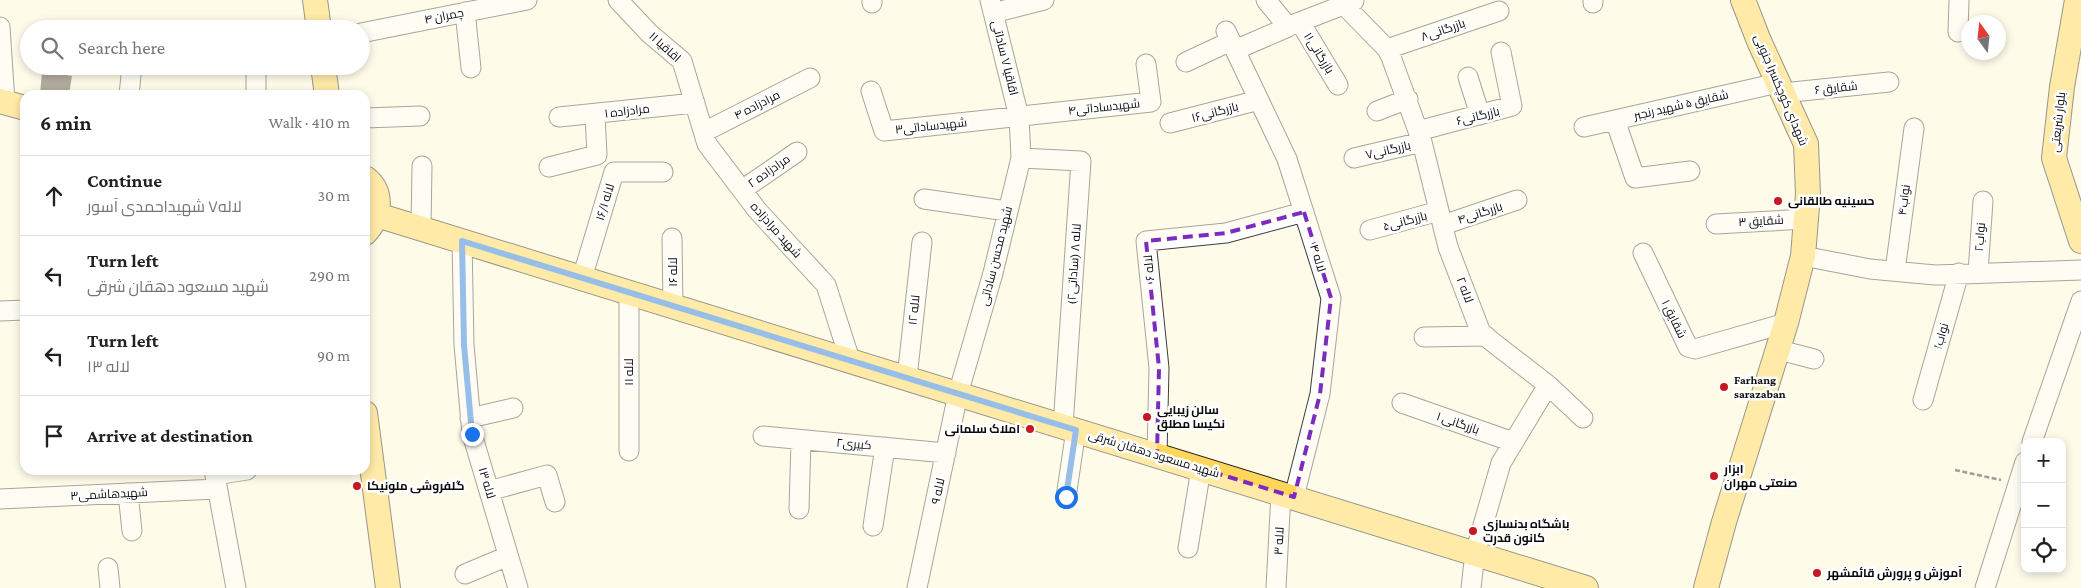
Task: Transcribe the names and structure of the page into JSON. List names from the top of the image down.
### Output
{
  "streets": {
    "main road": ["شهدای کوچکسرا جنوبی", "بلوار شریعتی", "شهید مسعود دهقان شرقی"],
    "street": [
      "چمران ۴",
      "بازرگانی۸",
      "اقاقیا ۱۱",
      "بازرگانی۱۱",
      "اقاقیا ۷ ساداتی",
      "شقایق ۶",
      "مرادزاده ۴",
      "شقایق ۵ شهید رنجبر",
      "شهیدساداتی۴",
      "مرادزاده ۱",
      "بازرگانی۱۶",
      "بازرگانی۶",
      "شهیدساداتی۳",
      "بازرگانی۷",
      "مرادزاده ۲",
      "نواب۴",
      "لاله ۱۶/۱",
      "بازرگانی۴",
      "بازرگانی۵",
      "شقایق ۳",
      "شهید مرادزاده",
      "نواب۲",
      "شهید محسن ساداتی",
      "لاله ۴",
      "لاله ۸ (ساداتی۲)",
      "لاله ۶",
      "لاله ۱۶",
      "لاله ۲",
      "لاله ۱۲",
      "شقایق ۱",
      "نواب۱",
      "لاله ۱۱",
      "بازرگانی ۱",
      "کبیری۲",
      "لاله ۱۳",
      "لاله ۹",
      "شهیدهاشمی۳",
      "لاله ۳"
    ]
  },
  "crossings": [
    ["بازرگانی۸", "لاله ۲"],
    ["اقاقیا ۱۱", "مرادزاده ۱"],
    ["اقاقیا ۱۱", "شهید مرادزاده"],
    ["اقاقیا ۷ ساداتی", "شهیدساداتی۴"],
    ["اقاقیا ۷ ساداتی", "شهیدساداتی۳"],
    ["اقاقیا ۷ ساداتی", "شهید محسن ساداتی"],
    ["شقایق ۶", "شهدای کوچکسرا جنوبی"],
    ["شقایق ۶", "شقایق ۵ شهید رنجبر"],
    ["شهدای کوچکسرا جنوبی", "شقایق ۵ شهید رنجبر"],
    ["شهدای کوچکسرا جنوبی", "شقایق ۳"],
    ["شهدای کوچکسرا جنوبی", "شقایق ۱"],
    ["مرادزاده ۴", "شهید مرادزاده"],
    ["شهیدساداتی۴", "شهیدساداتی۳"],
    ["شهیدساداتی۴", "شهید محسن ساداتی"],
    ["مرادزاده ۱", "شهید مرادزاده"],
    ["بازرگانی۱۶", "لاله ۴"],
    ["بازرگانی۶", "بازرگانی۷"],
    ["بازرگانی۶", "لاله ۲"],
    ["شهیدساداتی۳", "شهید محسن ساداتی"],
    ["بازرگانی۷", "لاله ۲"],
    ["مرادزاده ۲", "شهید مرادزاده"],
    ["لاله ۱۶/۱", "شهید مسعود دهقان شرقی"],
    ["بازرگانی۴", "بازرگانی۵"],
    ["بازرگانی۴", "لاله ۲"],
    ["بازرگانی۵", "لاله ۲"],
    ["شهید مرادزاده", "شهید مسعود دهقان شرقی"],
    ["نواب۲", "نواب۱"],
    ["شهید محسن ساداتی", "لاله ۸ (ساداتی۲)"],
    ["شهید محسن ساداتی", "شهید مسعود دهقان شرقی"],
    ["شهید محسن ساداتی", "لاله ۹"],
    ["لاله ۴", "لاله ۶"],
    ["لاله ۴", "شهید مسعود دهقان شرقی"],
    ["لاله ۴", "لاله ۳"],
    ["لاله ۸ (ساداتی۲)", "شهید مسعود دهقان شرقی"],
    ["لاله ۶", "شهید مسعود دهقان شرقی"],
    ["لاله ۱۶", "شهید مسعود دهقان شرقی"],
    ["لاله ۱۲", "شهید مسعود دهقان شرقی"],
    ["لاله ۱۱", "شهید مسعود دهقان شرقی"],
    ["کبیری۲", "لاله ۹"],
    ["شهید مسعود دهقان شرقی", "لاله ۱۳"],
    ["شهید مسعود دهقان شرقی", "لاله ۹"],
    ["شهید مسعود دهقان شرقی", "لاله ۳"]
  ],
  "places": [
    "حسینیه طالقانی",
    "Farhang sarazaban",
    "سالن زیبایی نکیسا مطلق",
    "املاک سلمانی",
    "ابزار صنعتی مهران",
    "گلفروشی ملونیکا",
    "باشگاه بدنسازی کانون قدرت",
    "آموزش و پرورش قائمشهر"
  ],
  "north": "top",
  "page": {
    "search": "Search here",
    "heading": ["6 min", "Walk · 410 m"],
    "list": [
      ["Continue", "لاله۷ شهیداحمدی آسور", "30 m"],
      ["Turn left", "شهید مسعود دهقان شرقی", "290 m"],
      ["Turn left", "لاله ۱۳", "90 m"],
      "Arrive at destination"
    ],
    "map_buttons": ["+", "−"]
  }
}
